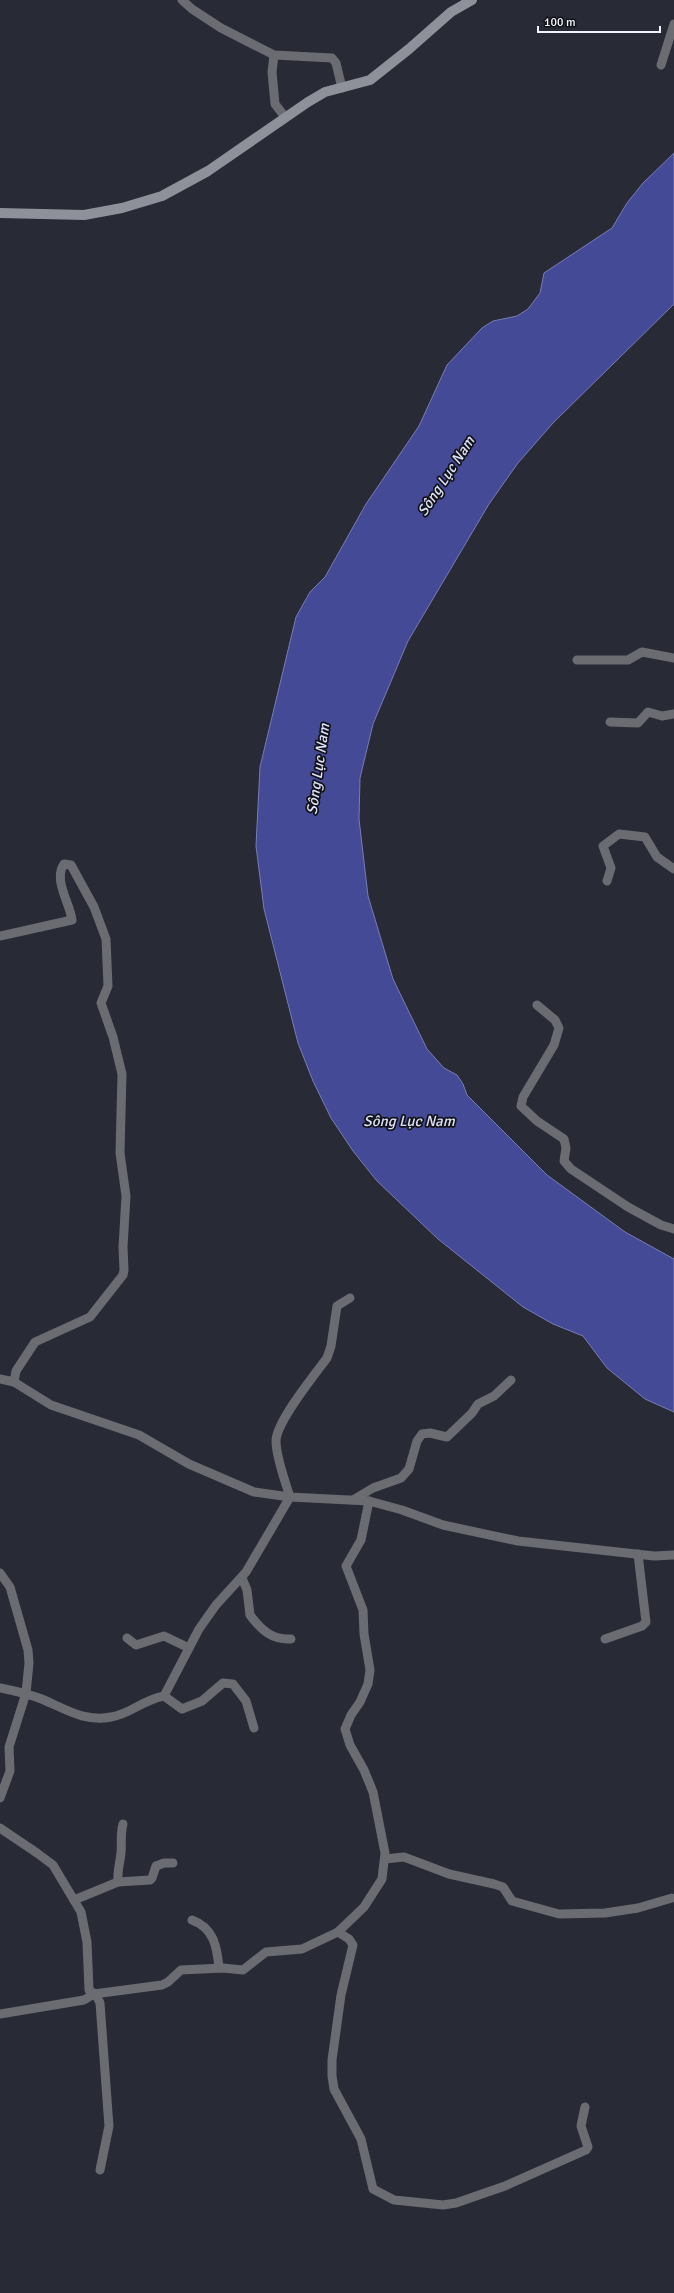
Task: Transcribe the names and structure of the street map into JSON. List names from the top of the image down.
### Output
{
  "water": ["Sông Lục Nam"],
  "scale_bar": "100 m"
}
